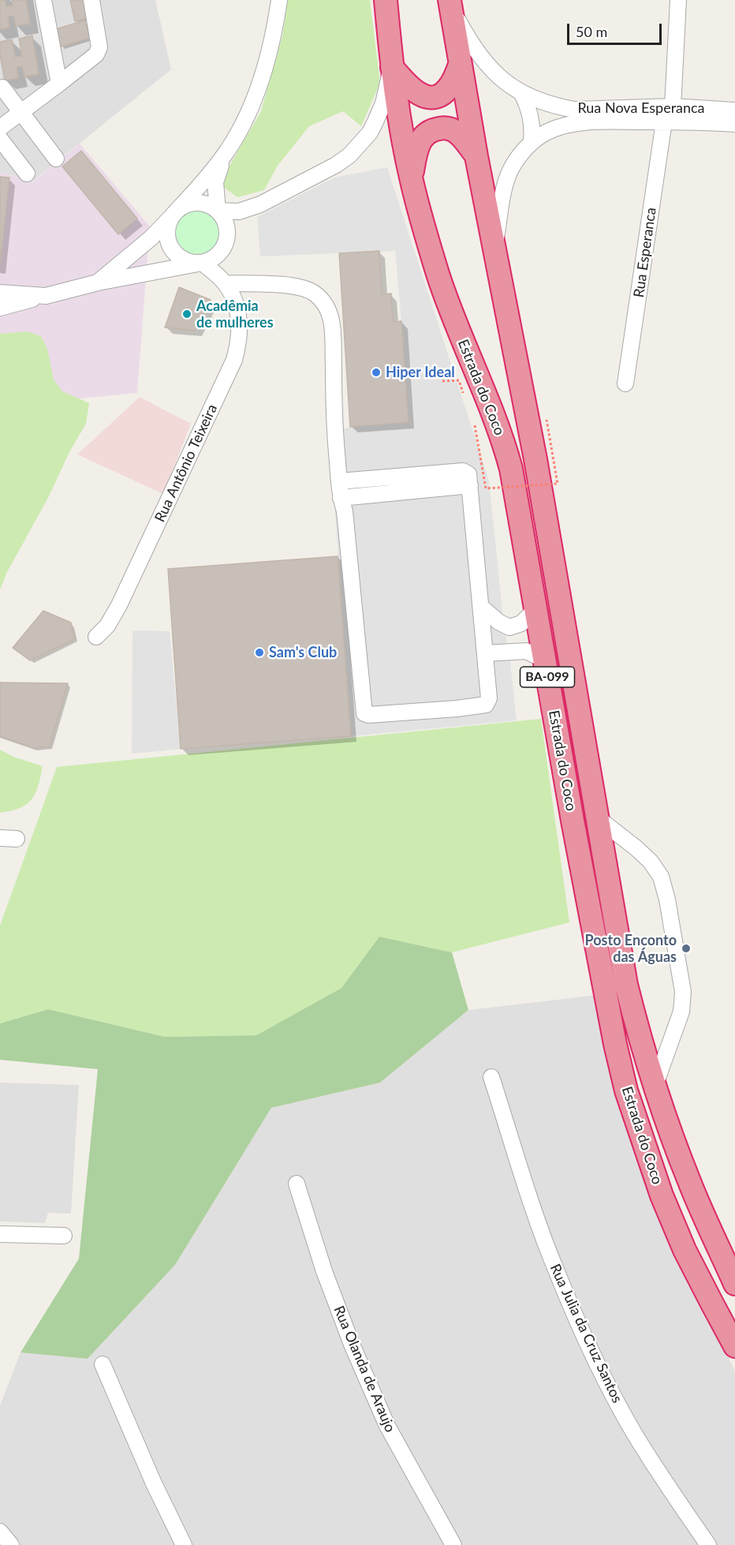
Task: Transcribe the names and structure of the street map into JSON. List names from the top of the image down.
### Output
{
  "streets": {
    "highway": ["Estrada do Coco", "BA-099"],
    "street": [
      "Rua Nova Esperanca",
      "Rua Esperanca",
      "Rua Antônio Teixeira",
      "Rua Julia da Cruz Santos",
      "Rua Olanda de Araujo"
    ]
  },
  "crossings": [
    ["Rua Nova Esperanca", "Rua Esperanca"],
    ["Rua Nova Esperanca", "Estrada do Coco"]
  ],
  "places": [
    "Acadêmia de mulheres",
    "Hiper Ideal",
    "Sam's Club",
    "Posto Enconto das Águas"
  ],
  "scale_bar": "50 m"
}
